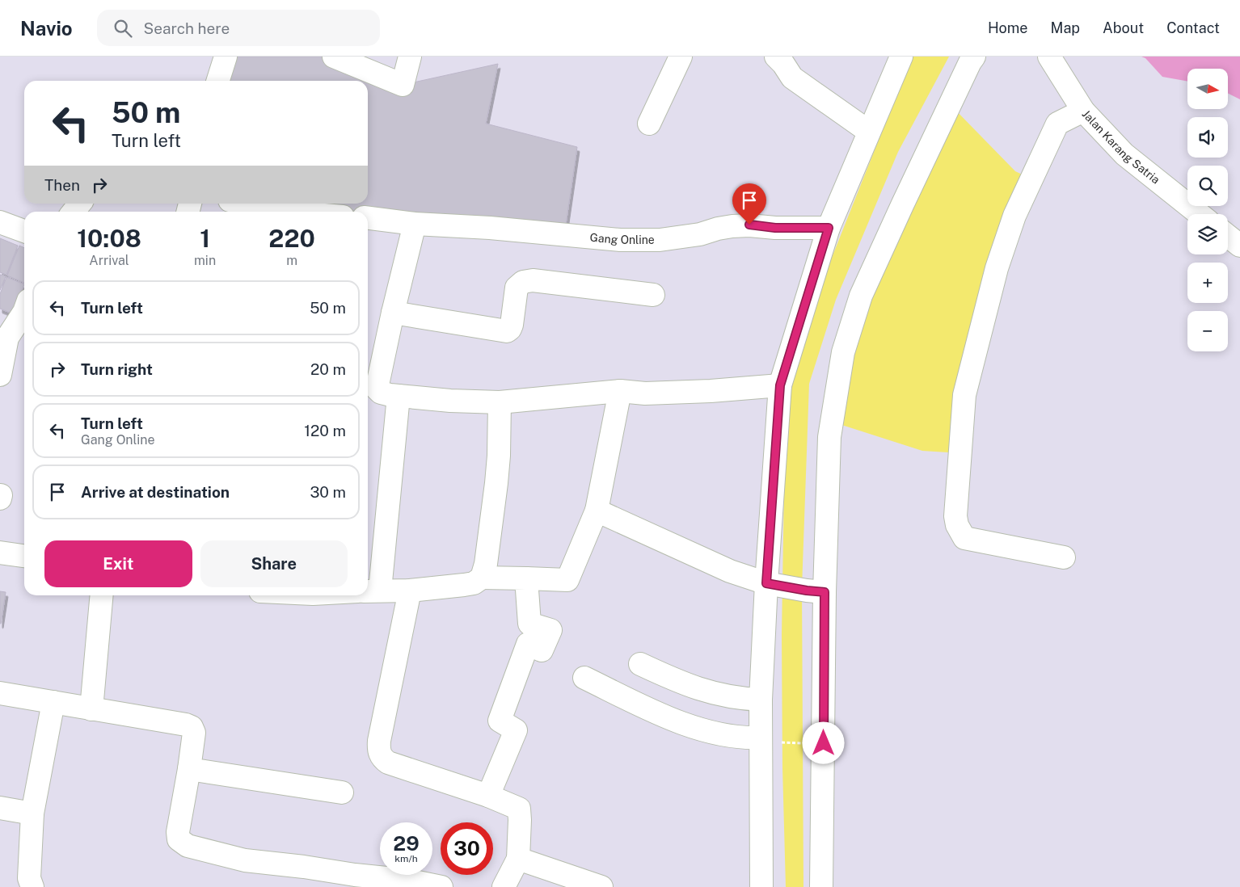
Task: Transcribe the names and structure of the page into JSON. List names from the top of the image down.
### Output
{
  "streets": {
    "street": ["Jalan Karang Satria", "Gang Online"]
  },
  "north": "right",
  "page": {
    "header": "Navio",
    "search": "Search here",
    "nav": [
      "Home",
      "Map",
      "About",
      "Contact"
    ],
    "map_buttons": ["+", "−"],
    "turn": ["50 m", "Turn left"],
    "then": "Then",
    "eta": [
      "10:08",
      "Arrival",
      "1",
      "min",
      "220",
      "m"
    ],
    "list": [
      {
        "name": "Turn left",
        "value": "50 m"
      },
      {
        "name": "Turn right",
        "value": "20 m"
      },
      {
        "name": "Turn left",
        "note": "Gang Online",
        "value": "120 m"
      },
      {
        "name": "Arrive at destination",
        "value": "30 m"
      }
    ],
    "buttons": ["Exit", "Share"],
    "speed": "29 km/h",
    "limit": "30"
  }
}
